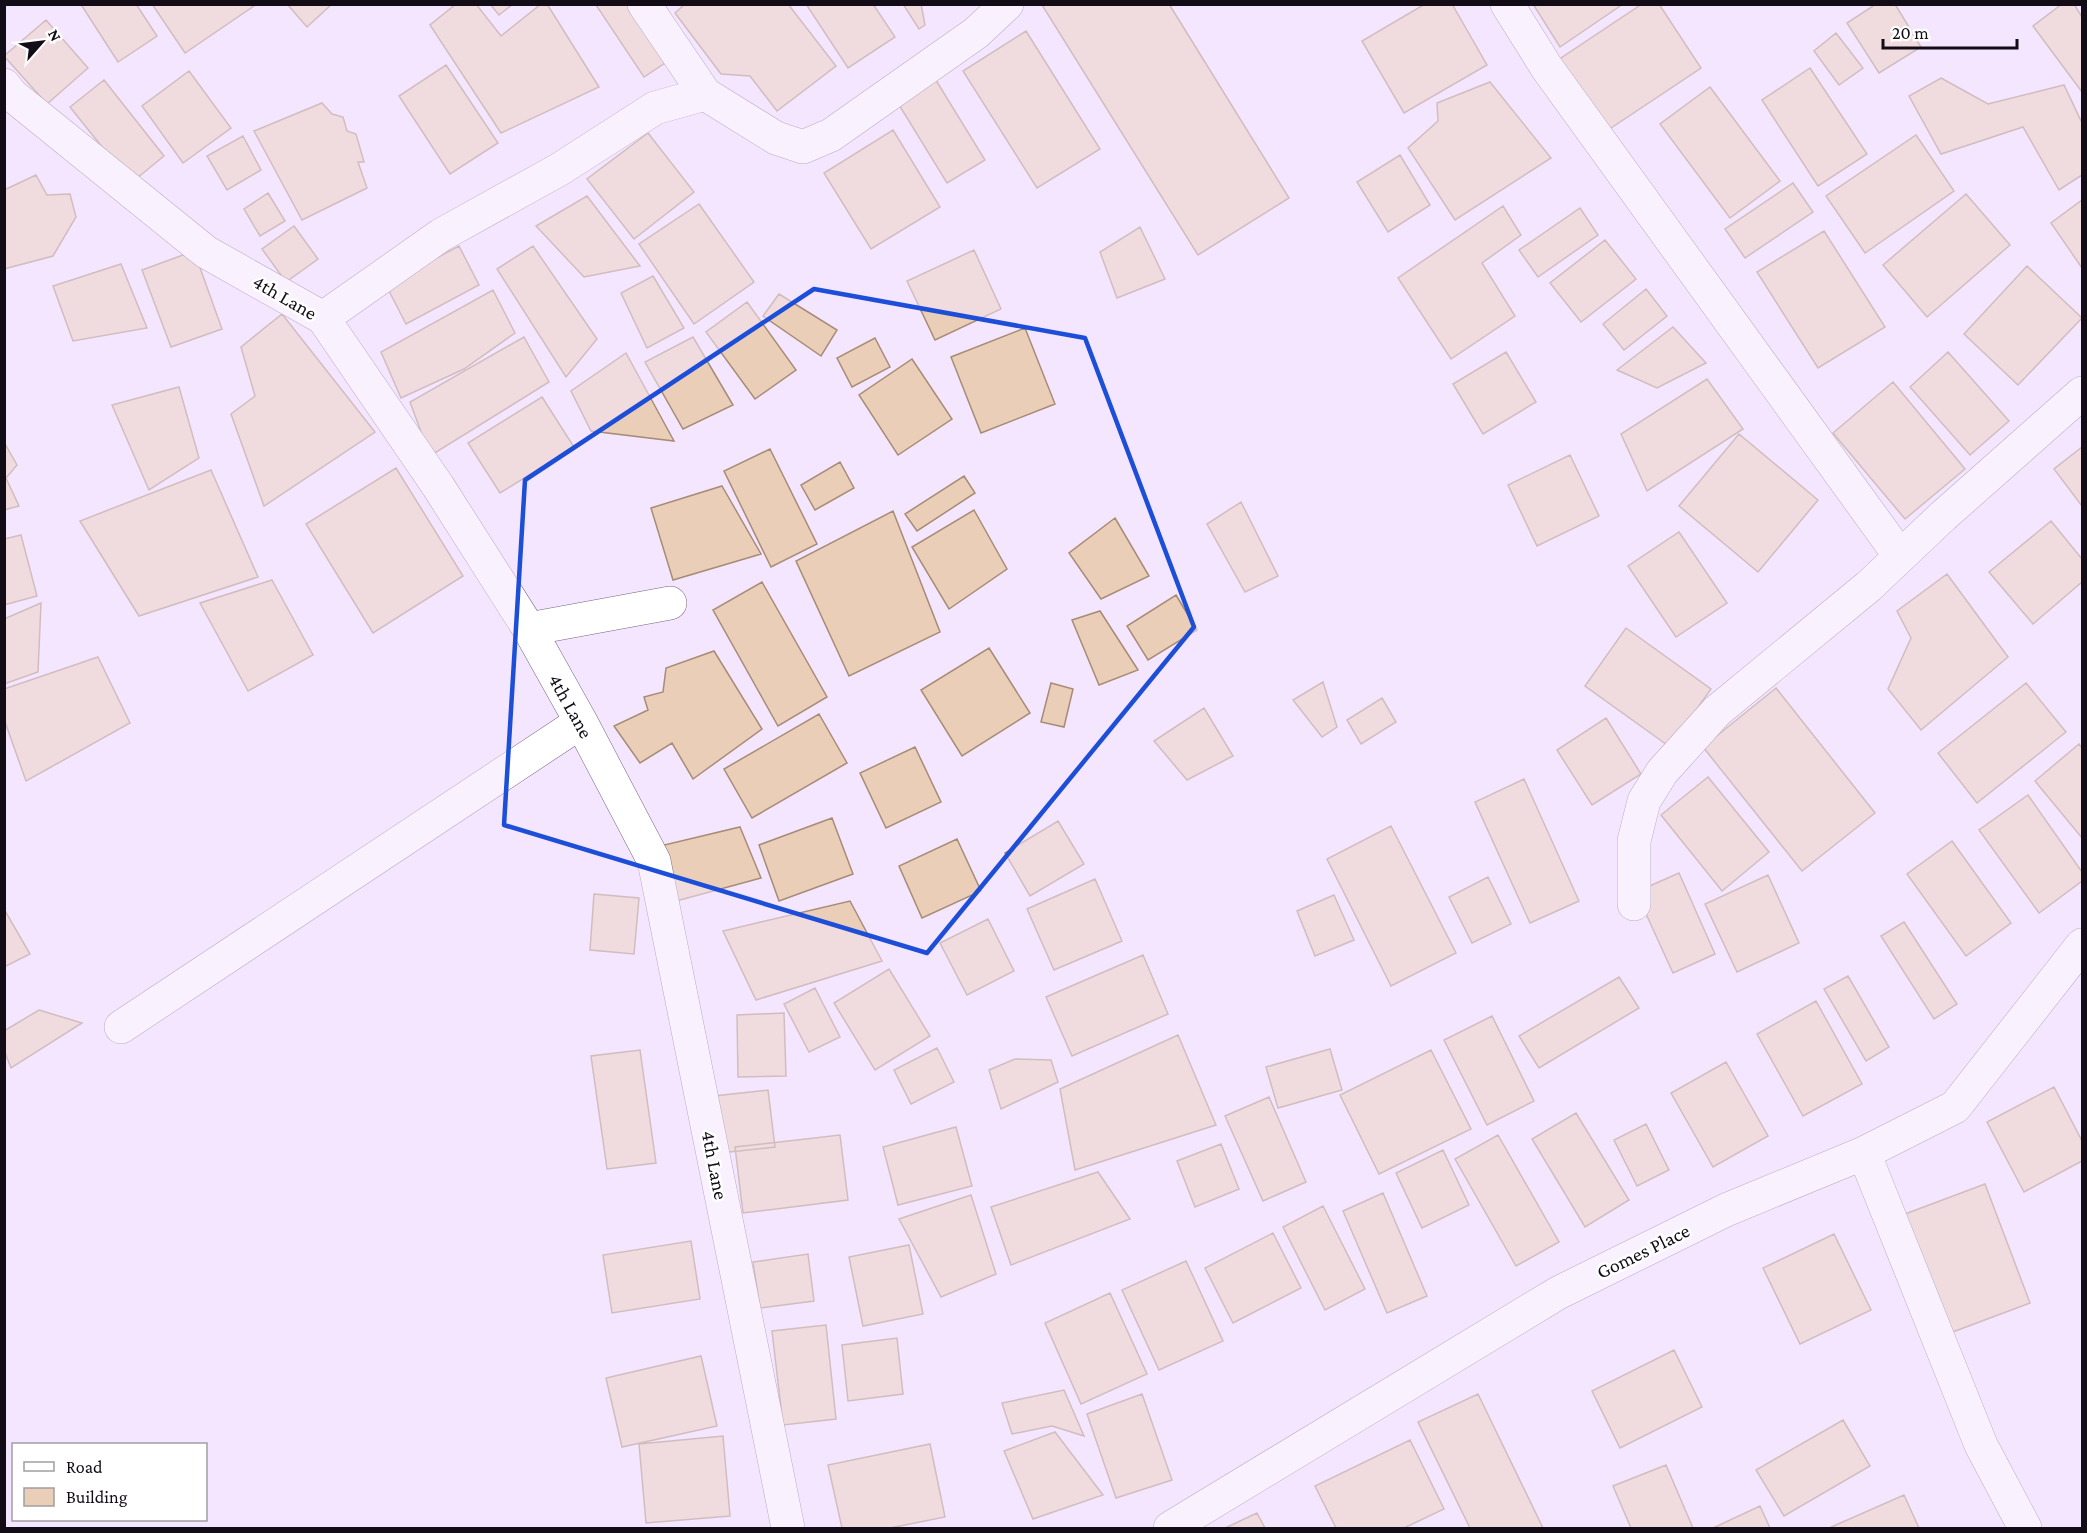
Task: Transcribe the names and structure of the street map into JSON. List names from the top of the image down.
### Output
{
  "streets": {
    "street": ["4th Lane", "Gomes Place"]
  },
  "legend": ["Road", "Building"],
  "scale_bar": "20 m",
  "north": "top right"
}
